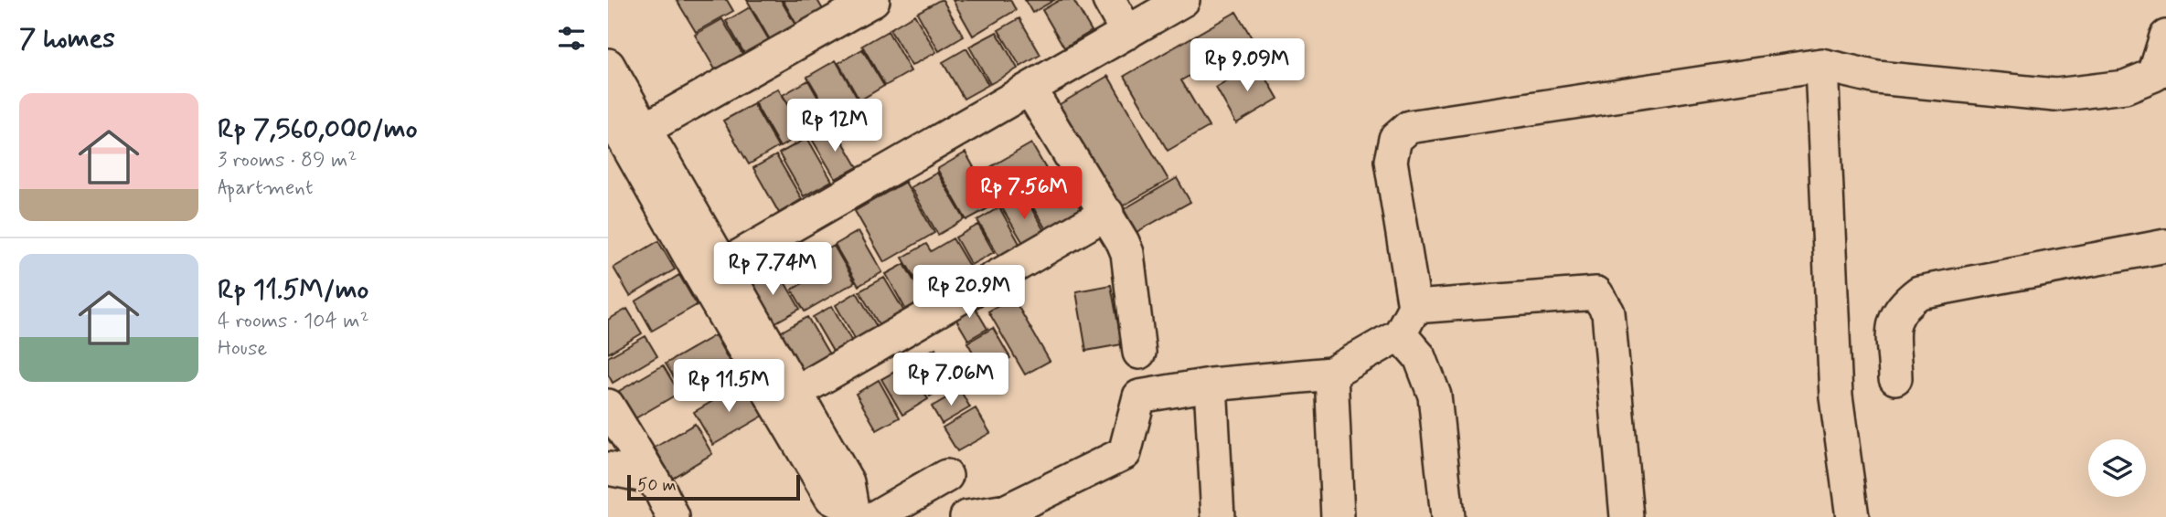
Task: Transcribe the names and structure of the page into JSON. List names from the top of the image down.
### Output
{
  "scale_bar": "50 m",
  "page": {
    "heading": "7 homes",
    "price": [
      "Rp 9.09M",
      "Rp 12M",
      "Rp 7.56M",
      "Rp 7.74M",
      "Rp 20.9M",
      "Rp 7.06M",
      "Rp 11.5M"
    ],
    "list": [
      {
        "name": "Rp 7,560,000/mo",
        "note": "3 rooms · 89 m² · Apartment"
      },
      {
        "name": "Rp 11.5M/mo",
        "note": "4 rooms · 104 m² · House"
      }
    ],
    "scale": "50 m"
  }
}
